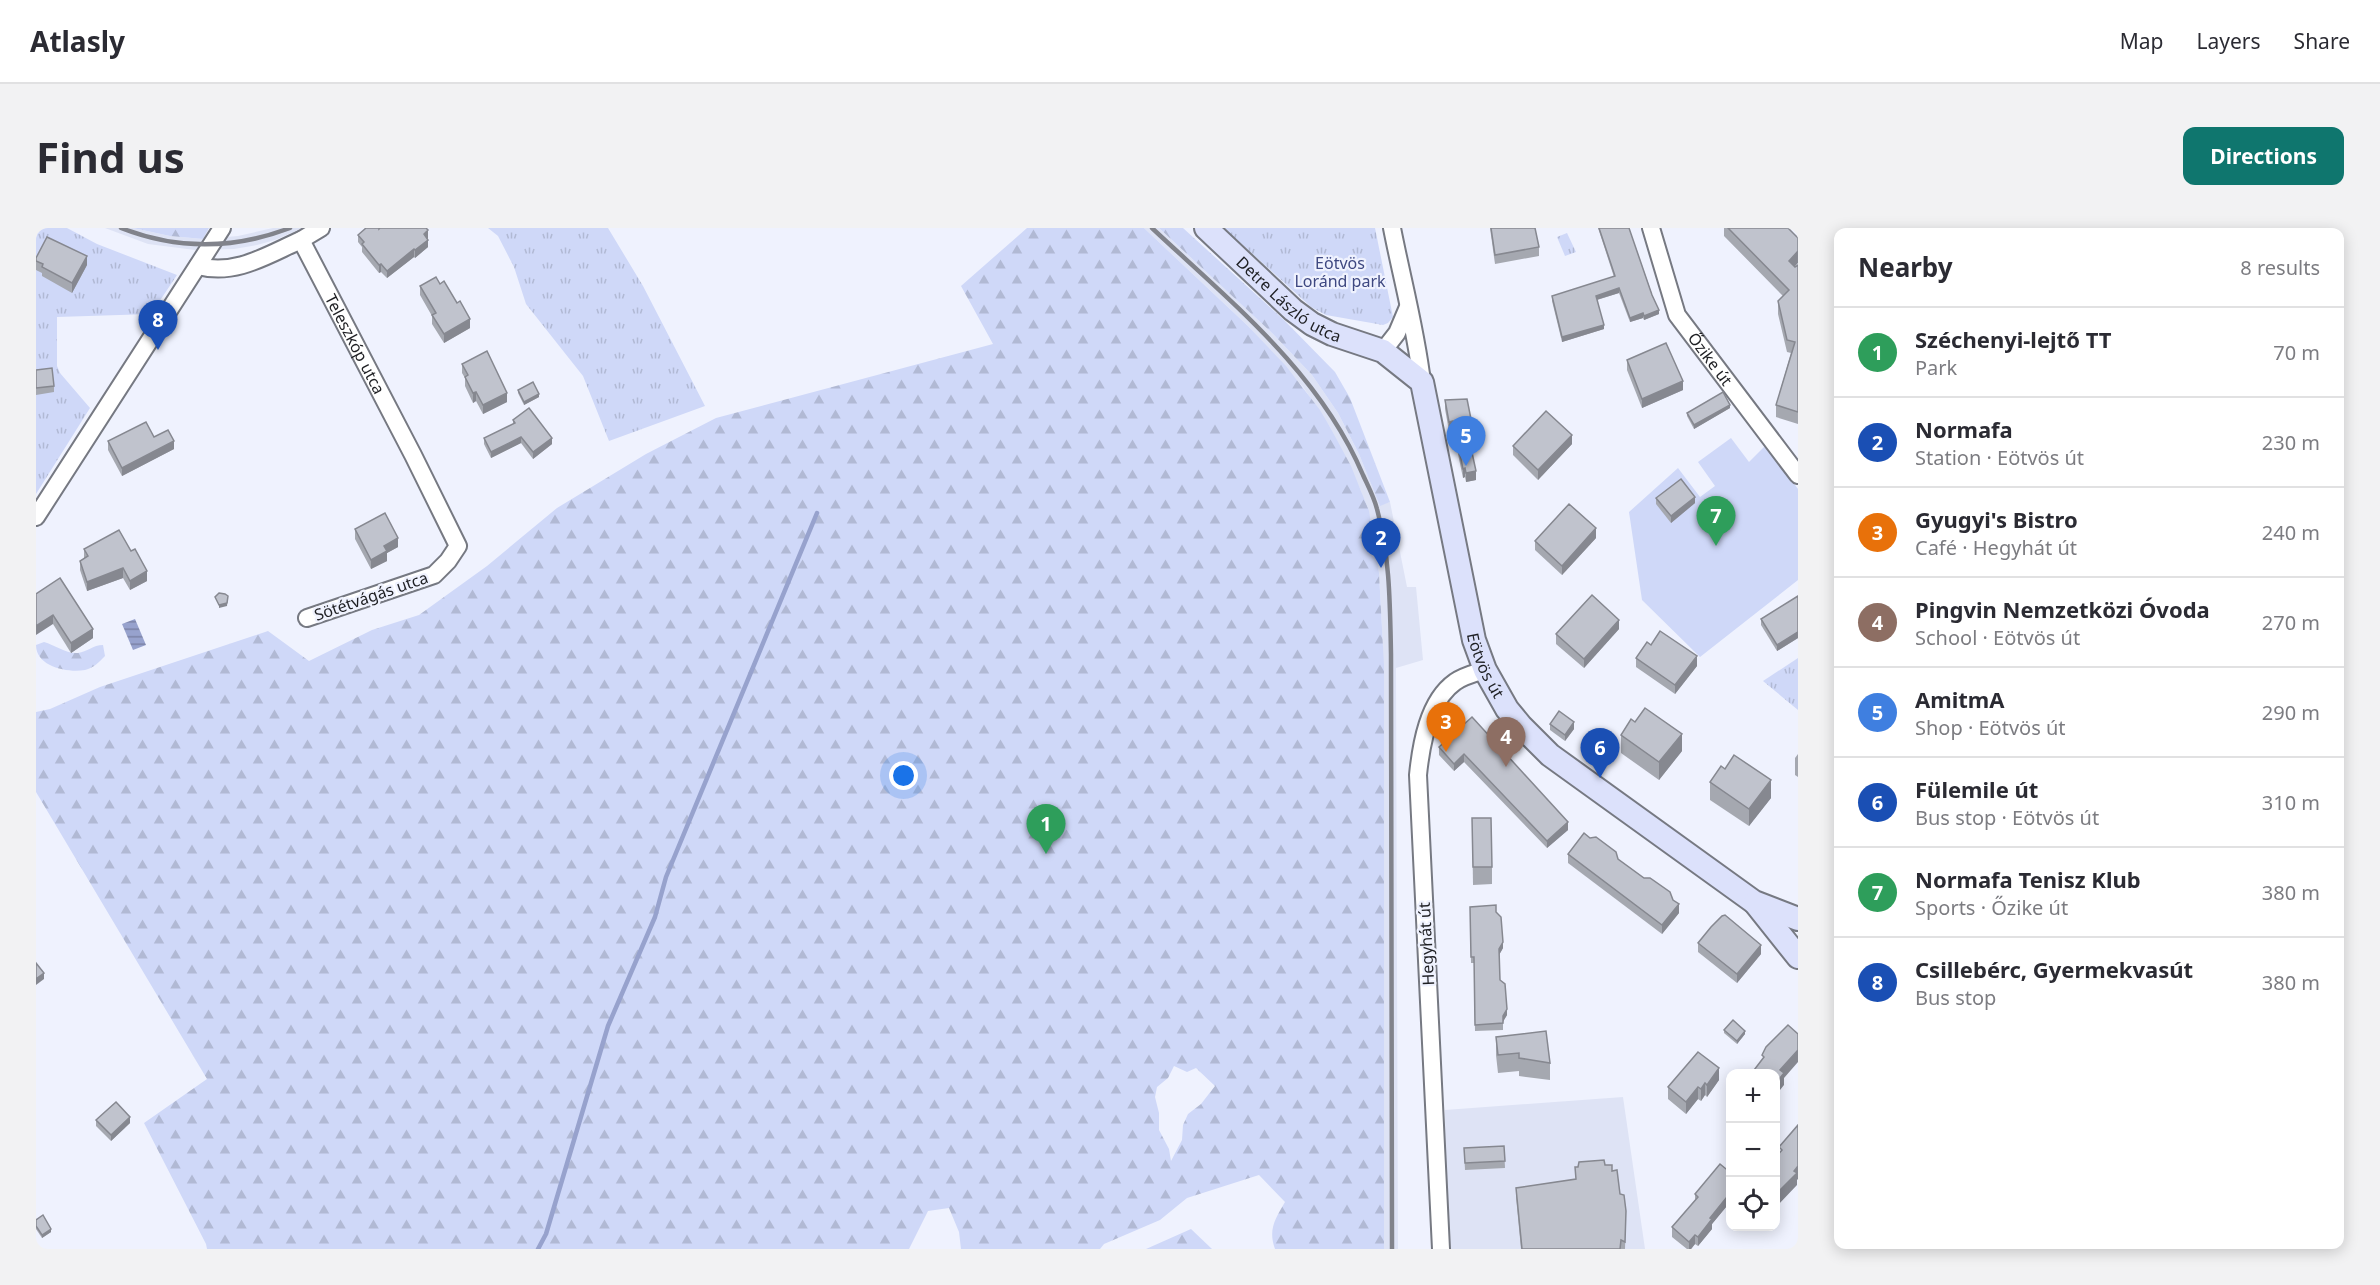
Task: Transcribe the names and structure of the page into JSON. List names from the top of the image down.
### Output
{
  "streets": {
    "street": [
      "Detre László utca",
      "Teleszkóp utca",
      "Őzike út",
      "Sötétvágás utca",
      "Eötvös út",
      "Hegyhát út"
    ]
  },
  "crossings": [
    ["Teleszkóp utca", "Sötétvágás utca"],
    ["Eötvös út", "Hegyhát út"]
  ],
  "parks": ["Eötvös Loránd park"],
  "page": {
    "header": "Atlasly",
    "nav": ["Map", "Layers", "Share"],
    "buttons": "Directions",
    "title": "Find us",
    "heading": ["Nearby", "8 results"],
    "pins": [
      "8",
      "5",
      "7",
      "2",
      "3",
      "4",
      "6",
      "1"
    ],
    "list": [
      {
        "mark": "1",
        "name": "Széchenyi-lejtő TT",
        "note": "Park",
        "value": "70 m"
      },
      {
        "mark": "2",
        "name": "Normafa",
        "note": "Station · Eötvös út",
        "value": "230 m"
      },
      {
        "mark": "3",
        "name": "Gyugyi's Bistro",
        "note": "Café · Hegyhát út",
        "value": "240 m"
      },
      {
        "mark": "4",
        "name": "Pingvin Nemzetközi Óvoda",
        "note": "School · Eötvös út",
        "value": "270 m"
      },
      {
        "mark": "5",
        "name": "AmitmA",
        "note": "Shop · Eötvös út",
        "value": "290 m"
      },
      {
        "mark": "6",
        "name": "Fülemile út",
        "note": "Bus stop · Eötvös út",
        "value": "310 m"
      },
      {
        "mark": "7",
        "name": "Normafa Tenisz Klub",
        "note": "Sports · Őzike út",
        "value": "380 m"
      },
      {
        "mark": "8",
        "name": "Csillebérc, Gyermekvasút",
        "note": "Bus stop",
        "value": "380 m"
      }
    ],
    "map_buttons": ["+", "−"]
  }
}
